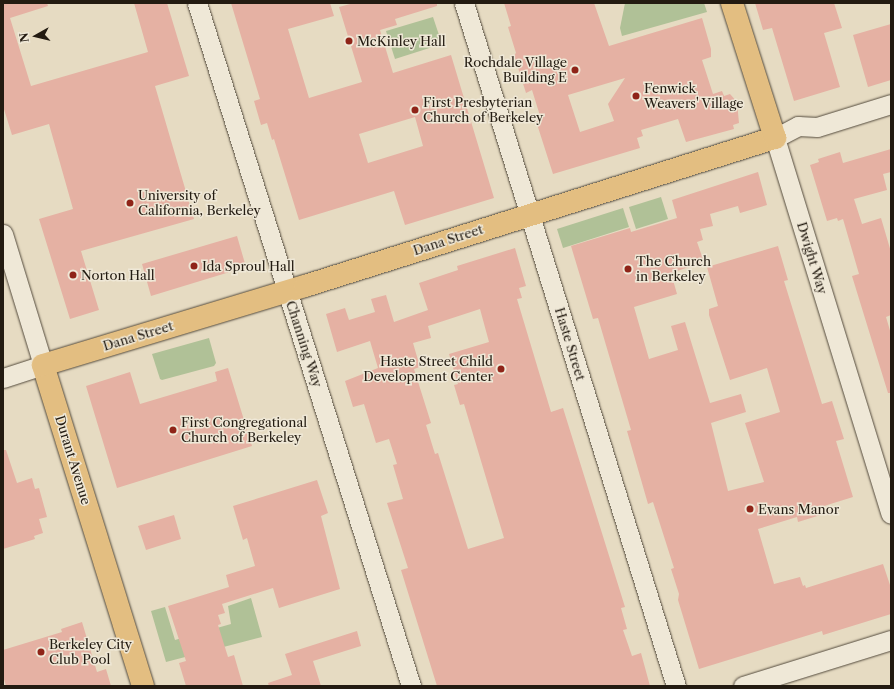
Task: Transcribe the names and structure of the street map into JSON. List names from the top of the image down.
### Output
{
  "streets": {
    "main road": ["Dana Street", "Dwight Way", "Durant Avenue"],
    "street": ["Channing Way", "Haste Street"]
  },
  "crossings": [
    ["Dana Street", "Dwight Way"],
    ["Dana Street", "Channing Way"],
    ["Dana Street", "Haste Street"],
    ["Dana Street", "Durant Avenue"]
  ],
  "places": [
    "McKinley Hall",
    "Rochdale Village Building E",
    "Fenwick Weavers' Village",
    "First Presbyterian Church of Berkeley",
    "University of California, Berkeley",
    "Ida Sproul Hall",
    "The Church in Berkeley",
    "Norton Hall",
    "Haste Street Child Development Center",
    "First Congregational Church of Berkeley",
    "Evans Manor",
    "Berkeley City Club Pool"
  ],
  "north": "left"
}
